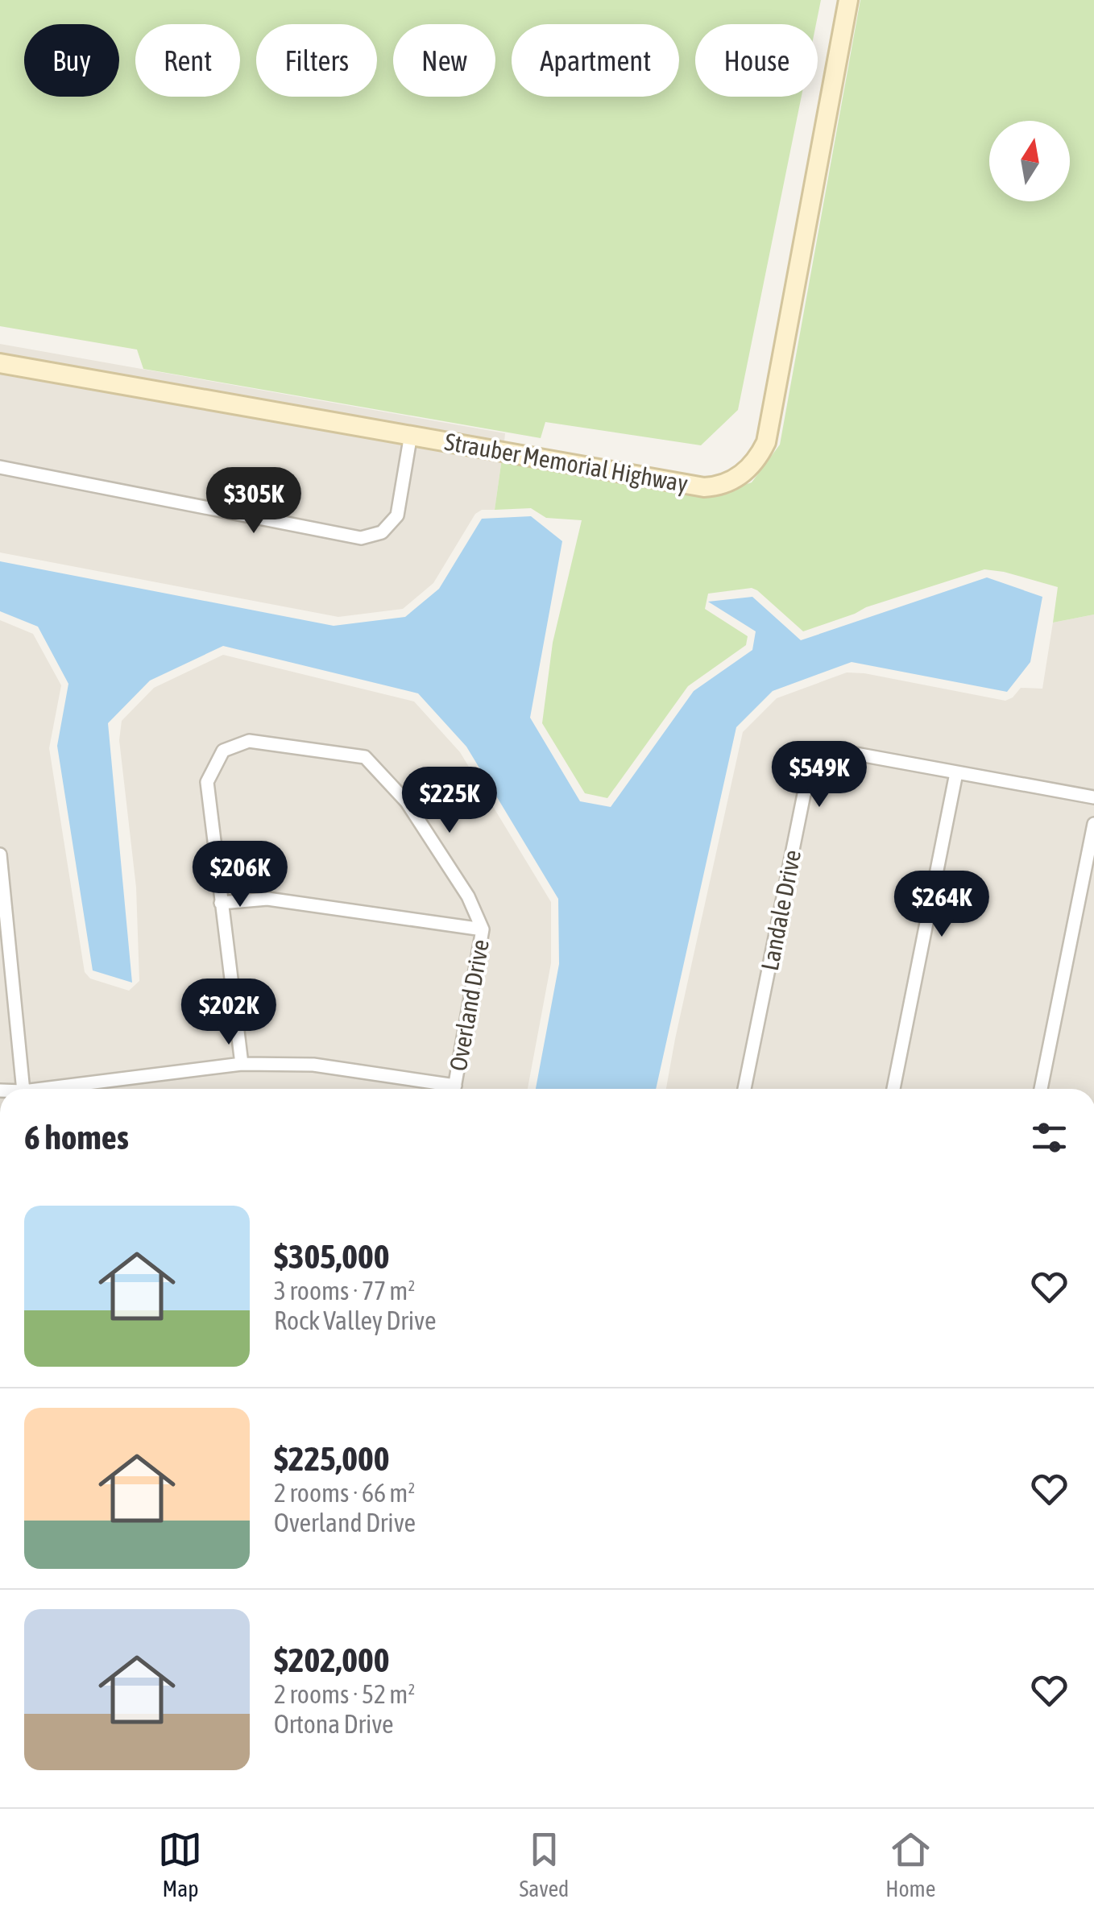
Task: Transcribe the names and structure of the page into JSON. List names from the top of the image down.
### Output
{
  "streets": {
    "street": ["Strauber Memorial Highway", "Landale Drive", "Overland Drive"]
  },
  "north": "top",
  "page": {
    "chip": [
      "Buy",
      "Rent",
      "Filters",
      "New",
      "Apartment",
      "House"
    ],
    "price": [
      "$305K",
      "$549K",
      "$225K",
      "$206K",
      "$264K",
      "$202K"
    ],
    "heading": "6 homes",
    "list": [
      {
        "name": "$305,000",
        "note": "3 rooms · 77 m² · Rock Valley Drive"
      },
      {
        "name": "$225,000",
        "note": "2 rooms · 66 m² · Overland Drive"
      },
      {
        "name": "$202,000",
        "note": "2 rooms · 52 m² · Ortona Drive"
      }
    ],
    "tabs": ["Map", "Saved", "Home"]
  }
}
